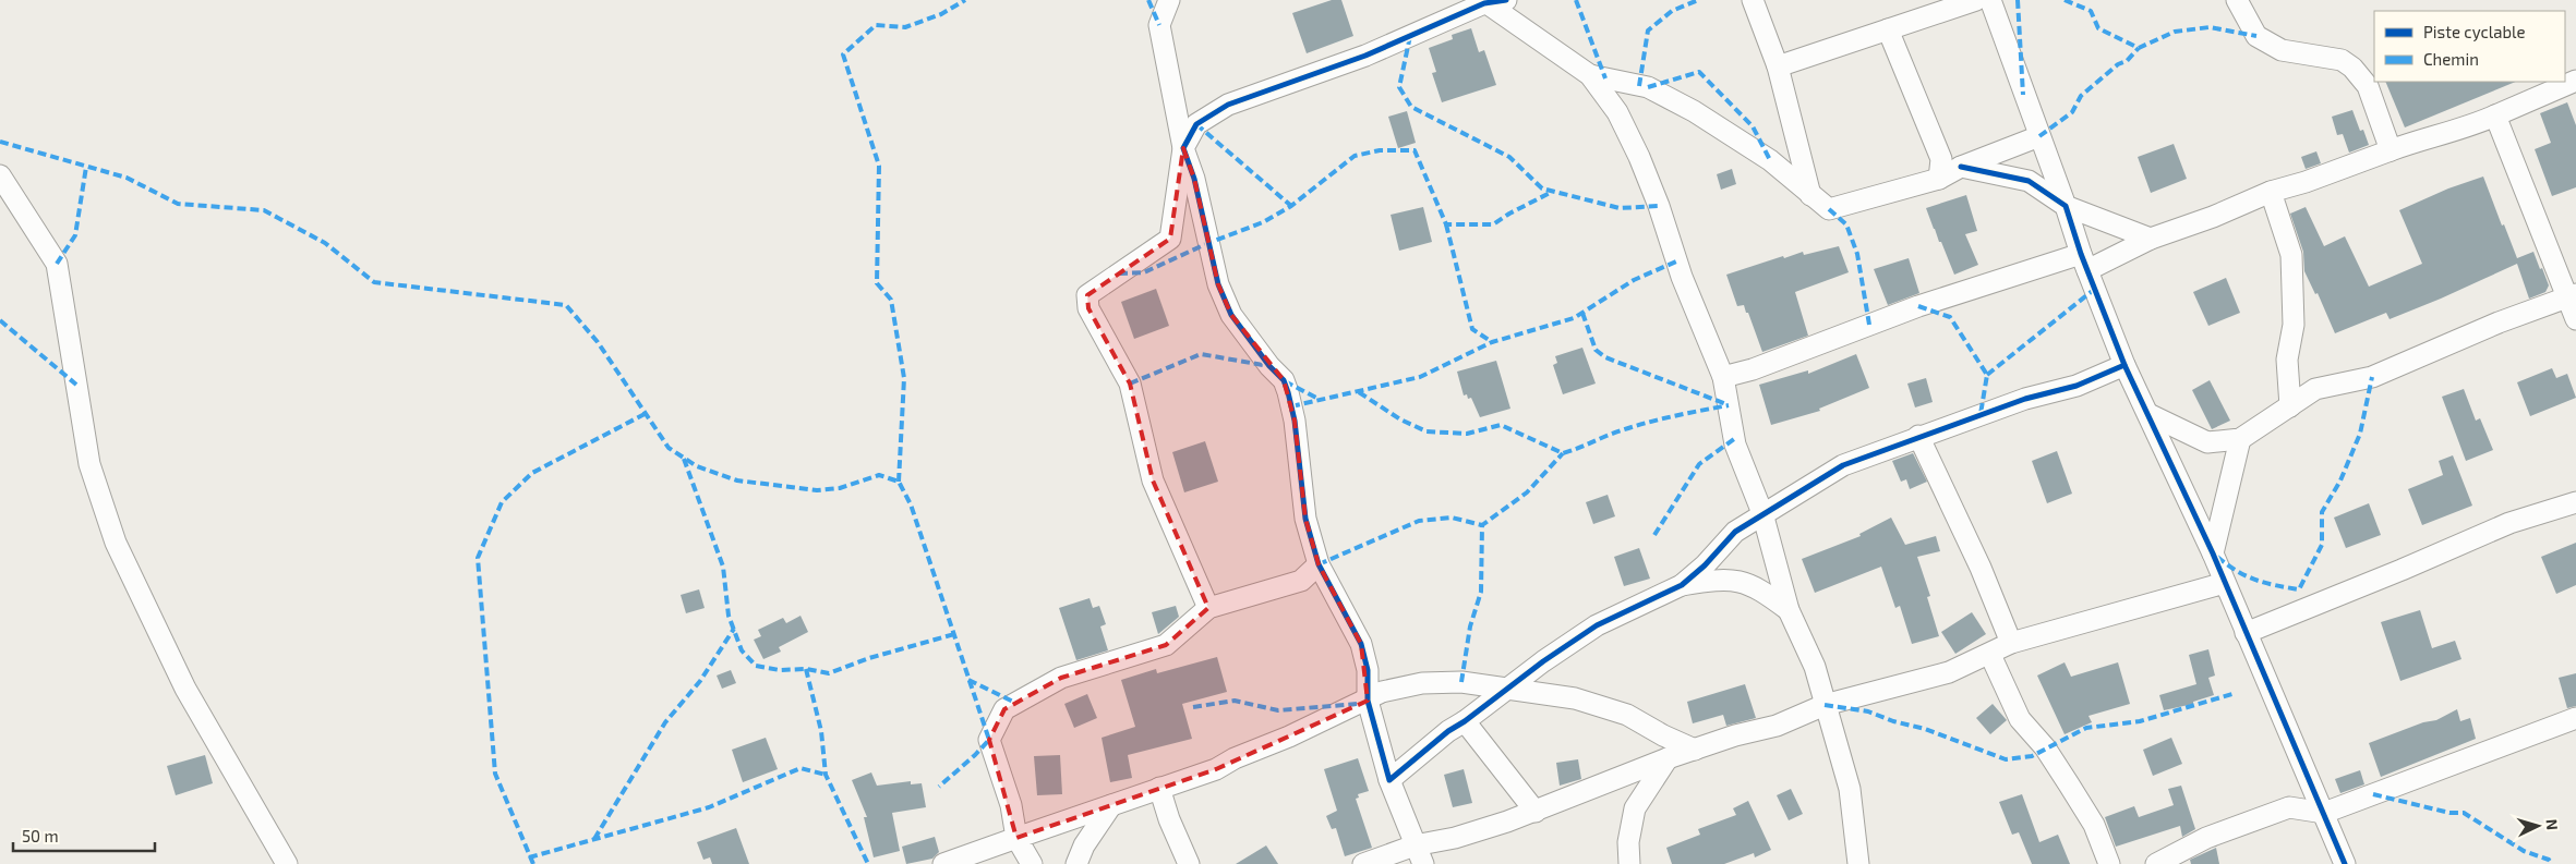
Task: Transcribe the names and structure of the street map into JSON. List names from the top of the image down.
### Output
{
  "legend": ["Piste cyclable", "Chemin"],
  "scale_bar": "50 m",
  "north": "right"
}
